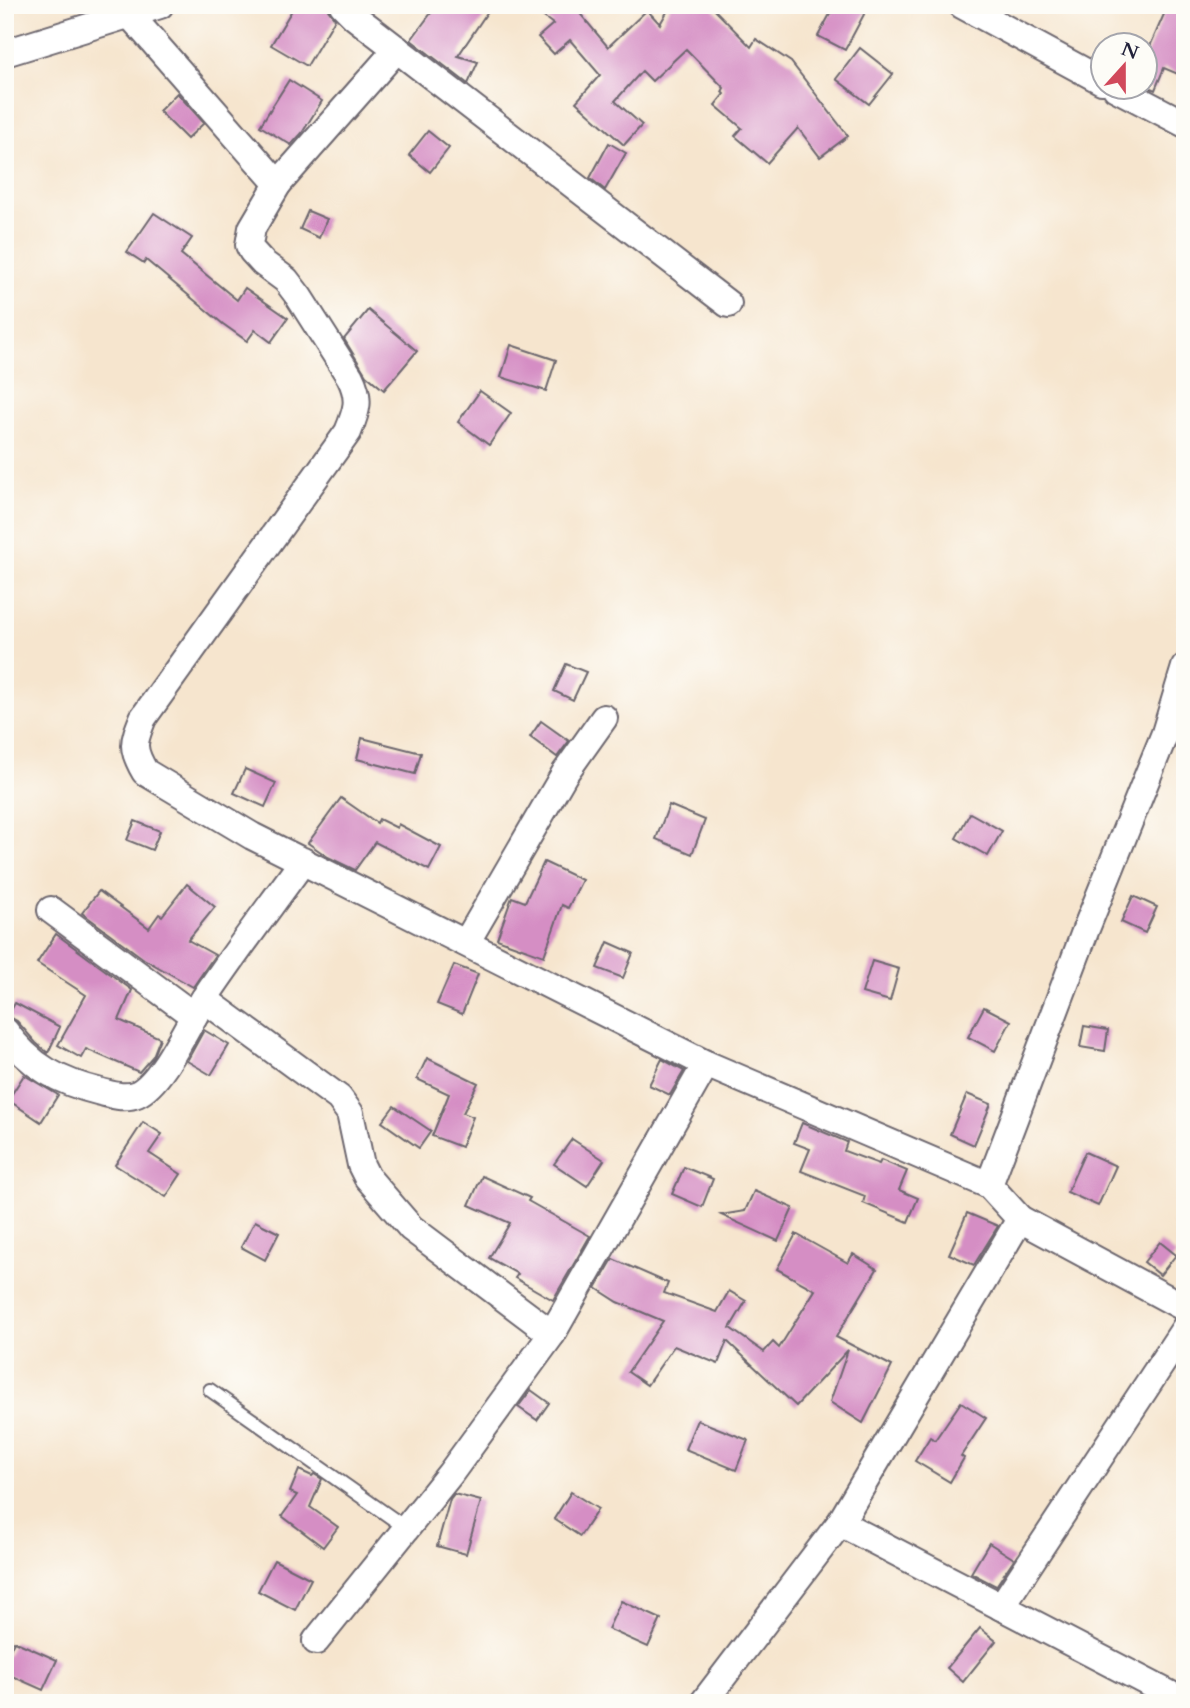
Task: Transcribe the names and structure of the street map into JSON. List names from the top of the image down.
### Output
{
  "north": "top"
}
